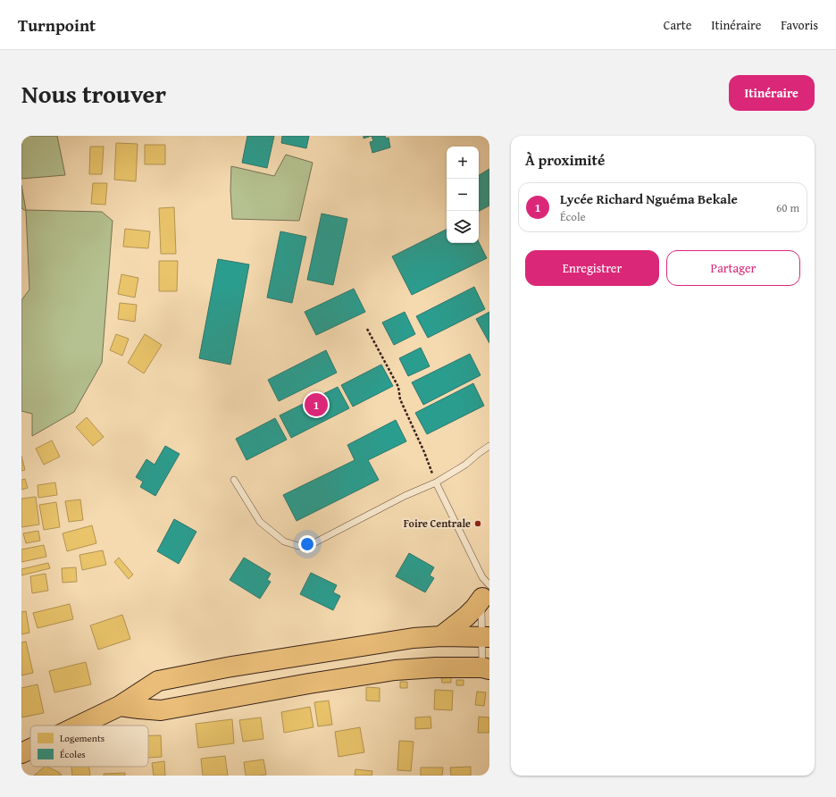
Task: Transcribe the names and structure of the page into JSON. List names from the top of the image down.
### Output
{
  "places": ["Foire Centrale"],
  "legend": ["Logements", "Écoles"],
  "page": {
    "header": "Turnpoint",
    "nav": ["Carte", "Itinéraire", "Favoris"],
    "title": "Nous trouver",
    "buttons": [
      "Itinéraire",
      ["Enregistrer", "Partager"]
    ],
    "heading": "À proximité",
    "map_buttons": ["+", "−"],
    "list": [
      {
        "mark": "1",
        "name": "Lycée Richard Nguéma Bekale",
        "note": "École",
        "value": "60 m"
      }
    ],
    "pins": "1"
  }
}
